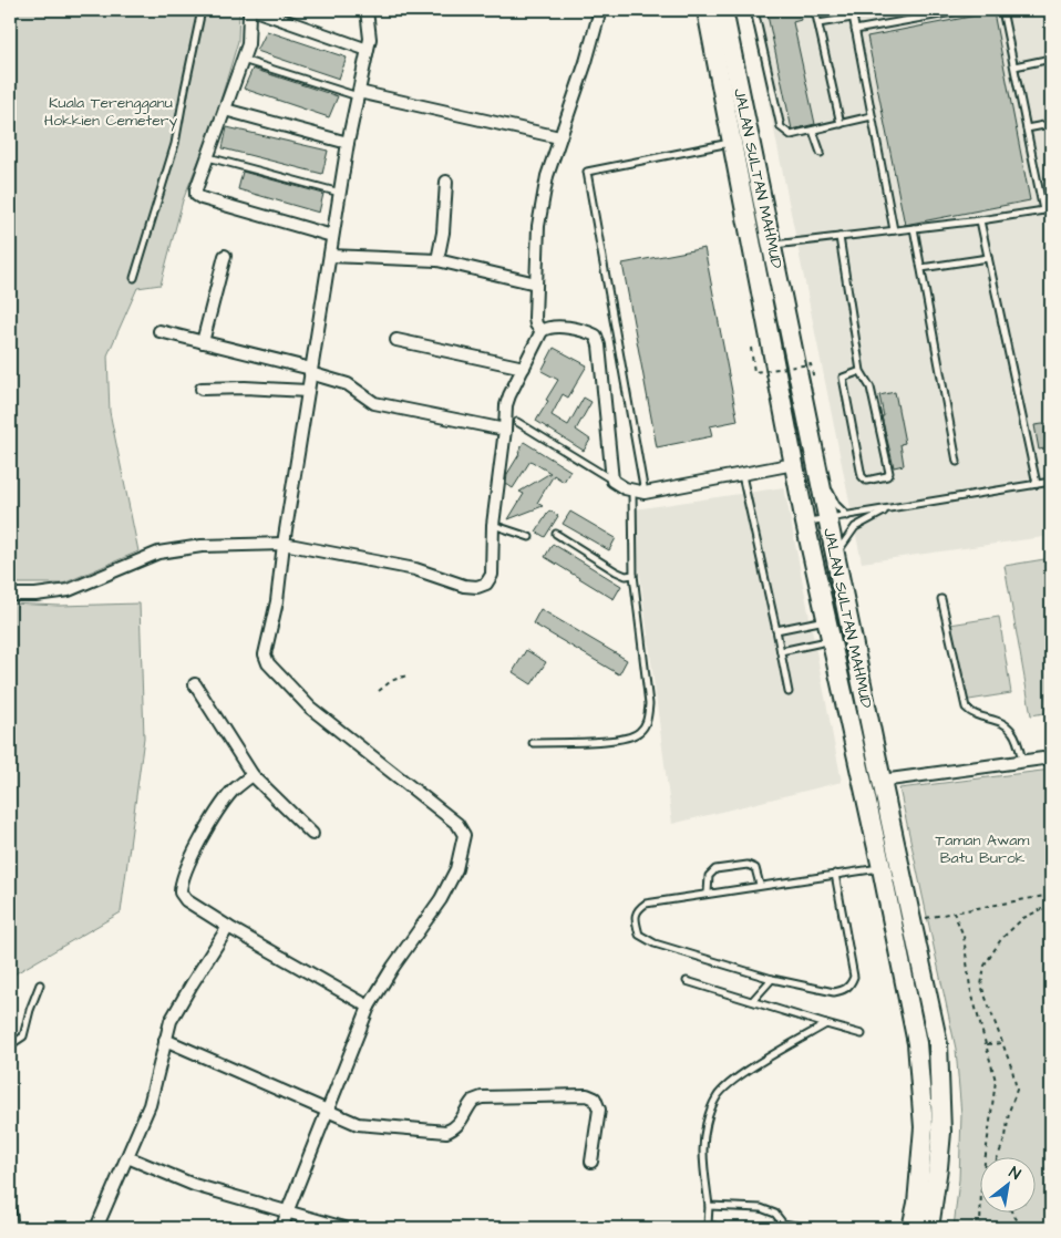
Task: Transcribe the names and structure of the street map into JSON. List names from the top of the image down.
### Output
{
  "streets": {
    "main road": ["JALAN SULTAN MAHMUD"]
  },
  "parks": ["Kuala Terengganu Hokkien Cemetery", "Taman Awam Batu Burok"],
  "north": "top right"
}
